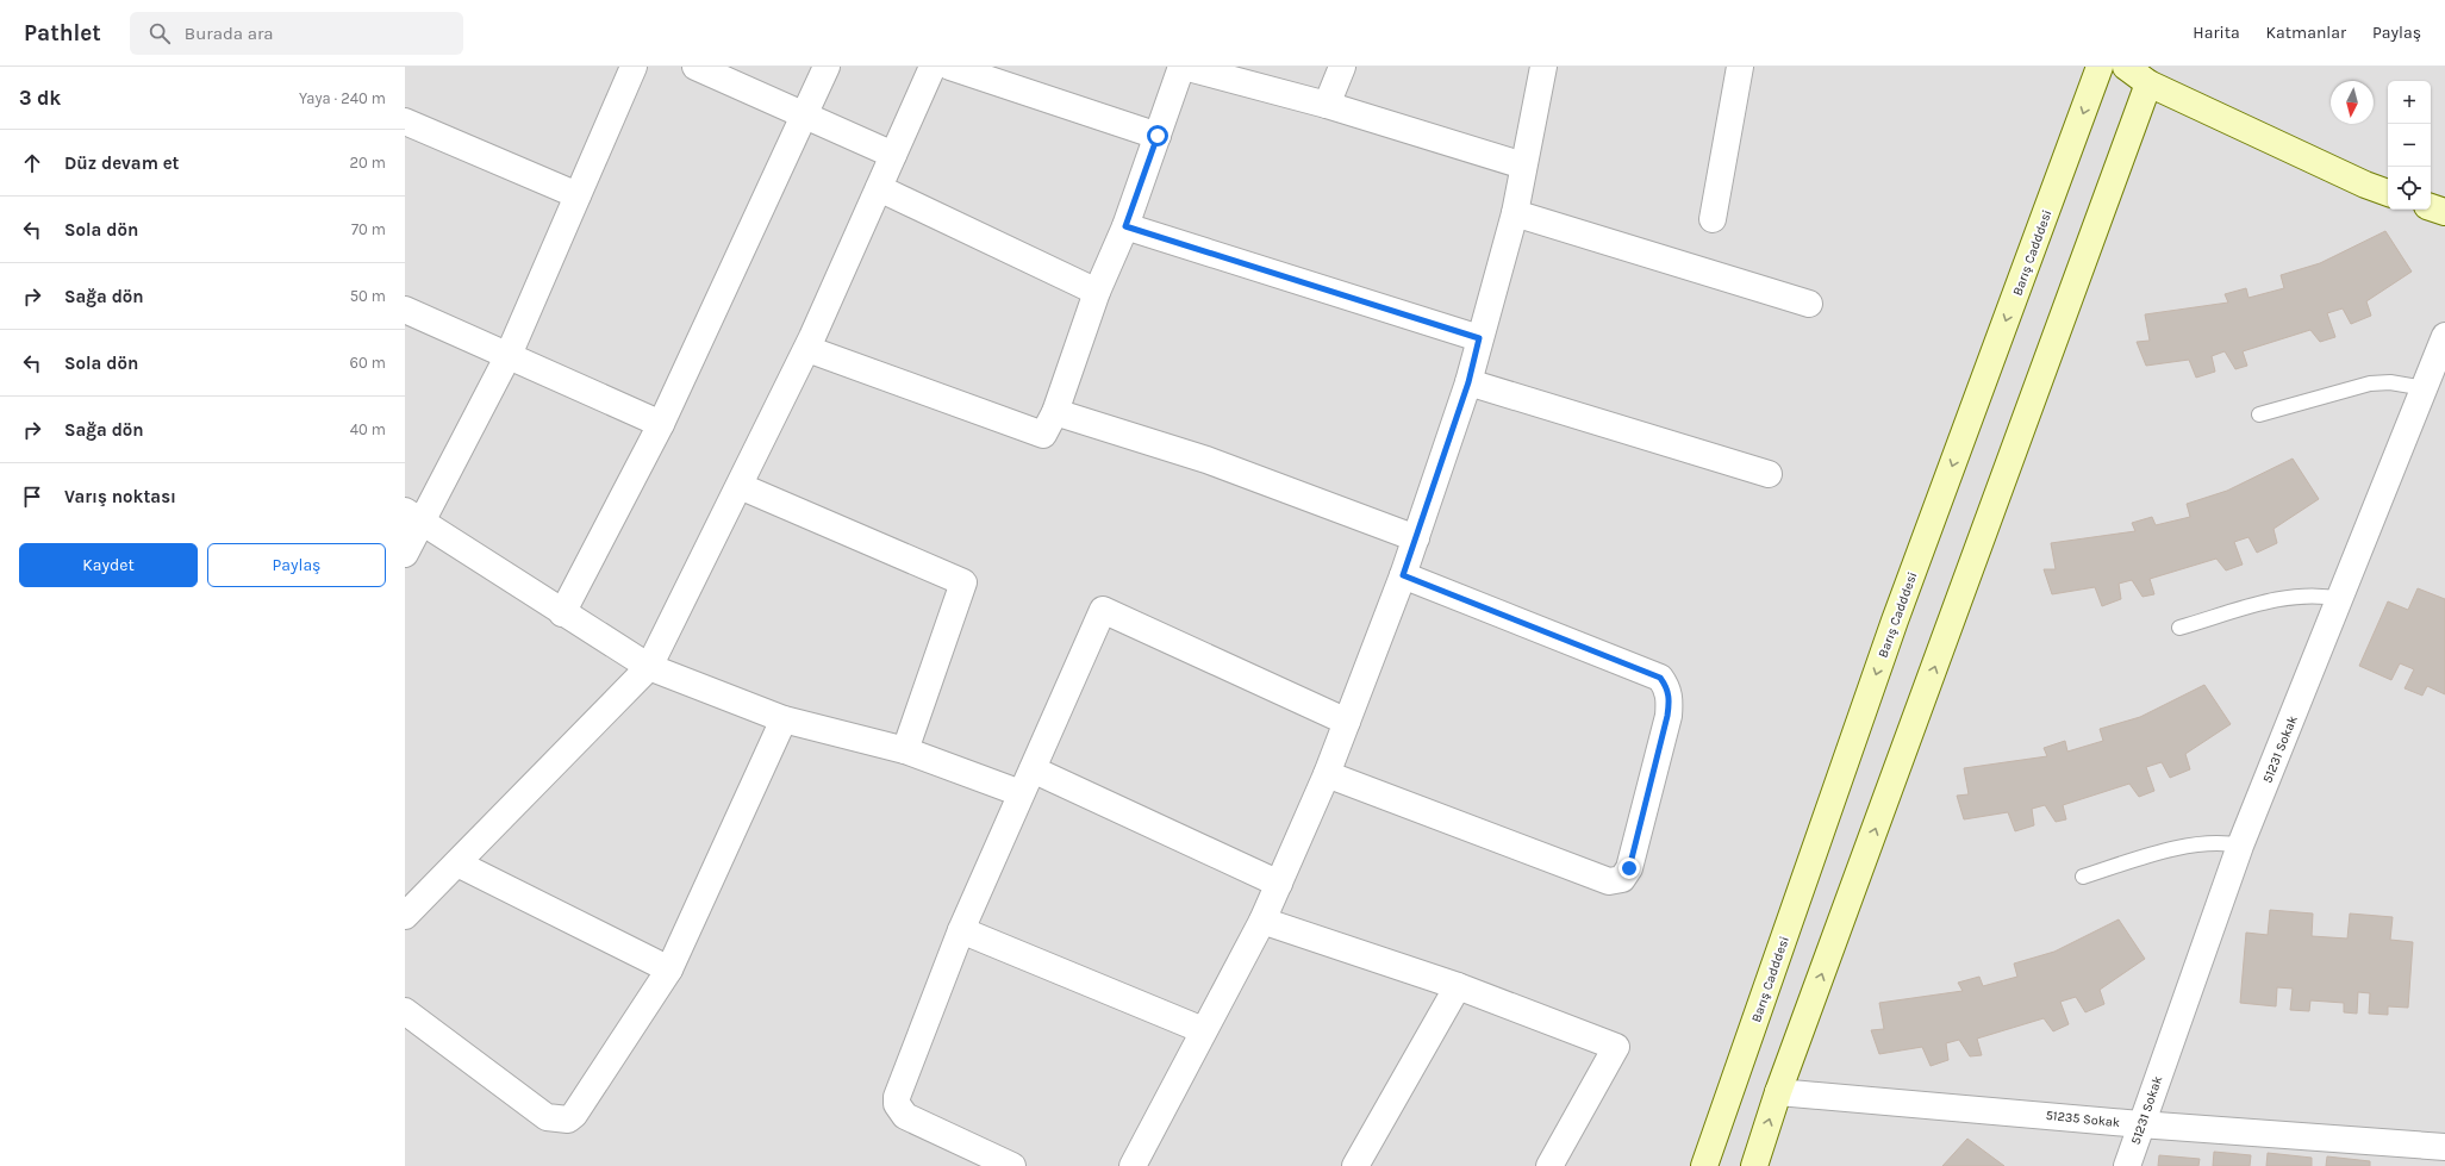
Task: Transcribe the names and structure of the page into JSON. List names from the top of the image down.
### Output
{
  "streets": {
    "main road": ["Barış Cadddesi"],
    "street": ["51231 Sokak", "51235 Sokak"]
  },
  "crossings": [
    ["51231 Sokak", "51235 Sokak"]
  ],
  "north": "bottom",
  "page": {
    "header": "Pathlet",
    "search": "Burada ara",
    "nav": ["Harita", "Katmanlar", "Paylaş"],
    "heading": ["3 dk", "Yaya · 240 m"],
    "map_buttons": ["+", "−"],
    "list": [
      ["Düz devam et", "20 m"],
      ["Sola dön", "70 m"],
      ["Sağa dön", "50 m"],
      ["Sola dön", "60 m"],
      ["Sağa dön", "40 m"],
      "Varış noktası"
    ],
    "buttons": ["Kaydet", "Paylaş"]
  }
}
